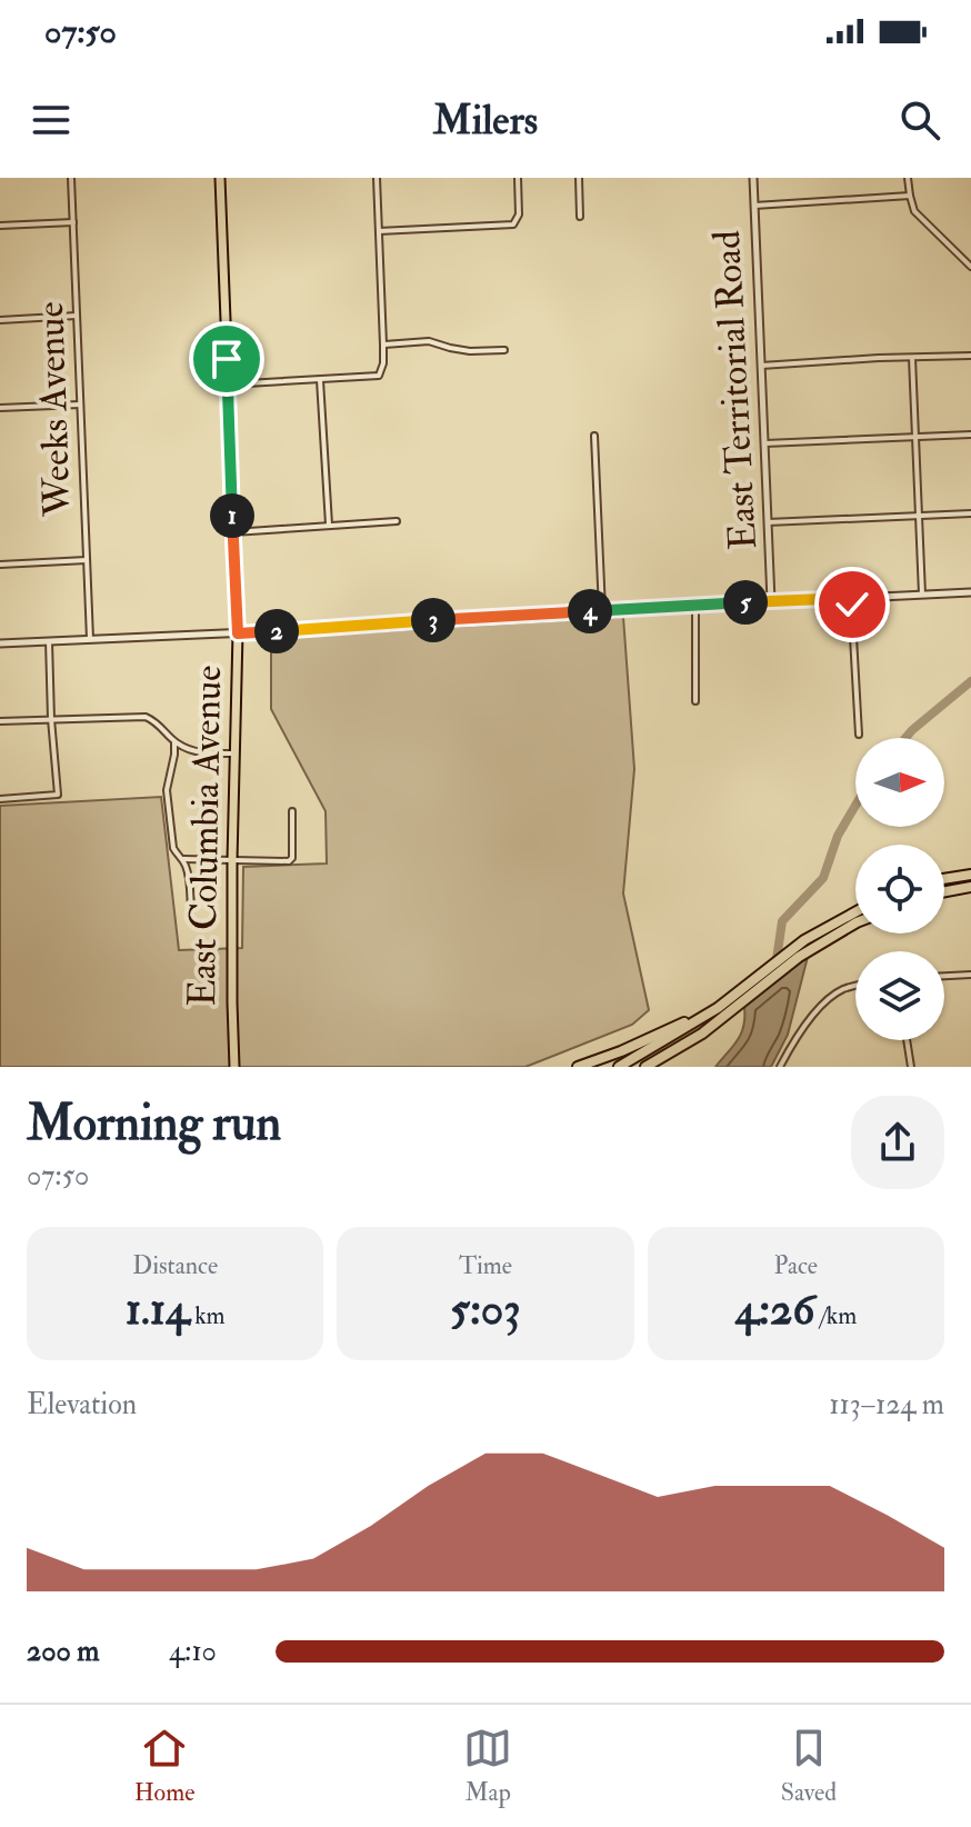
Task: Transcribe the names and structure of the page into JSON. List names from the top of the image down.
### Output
{
  "streets": {
    "main road": ["East Columbia Avenue"],
    "street": ["East Territorial Road", "Weeks Avenue"]
  },
  "north": "right",
  "page": {
    "status": "07:50",
    "header": "Milers",
    "pins": [
      "1",
      "5",
      "4",
      "3",
      "2"
    ],
    "heading": ["Morning run", "07:50"],
    "stats": [
      ["Distance", "1.14 km"],
      ["Time", "5:03"],
      ["Pace", "4:26 /km"]
    ],
    "chart": ["Elevation", "113–124 m"],
    "list": [
      {
        "name": "200 m",
        "note": "4:10"
      }
    ],
    "tabs": ["Home", "Map", "Saved"]
  }
}
